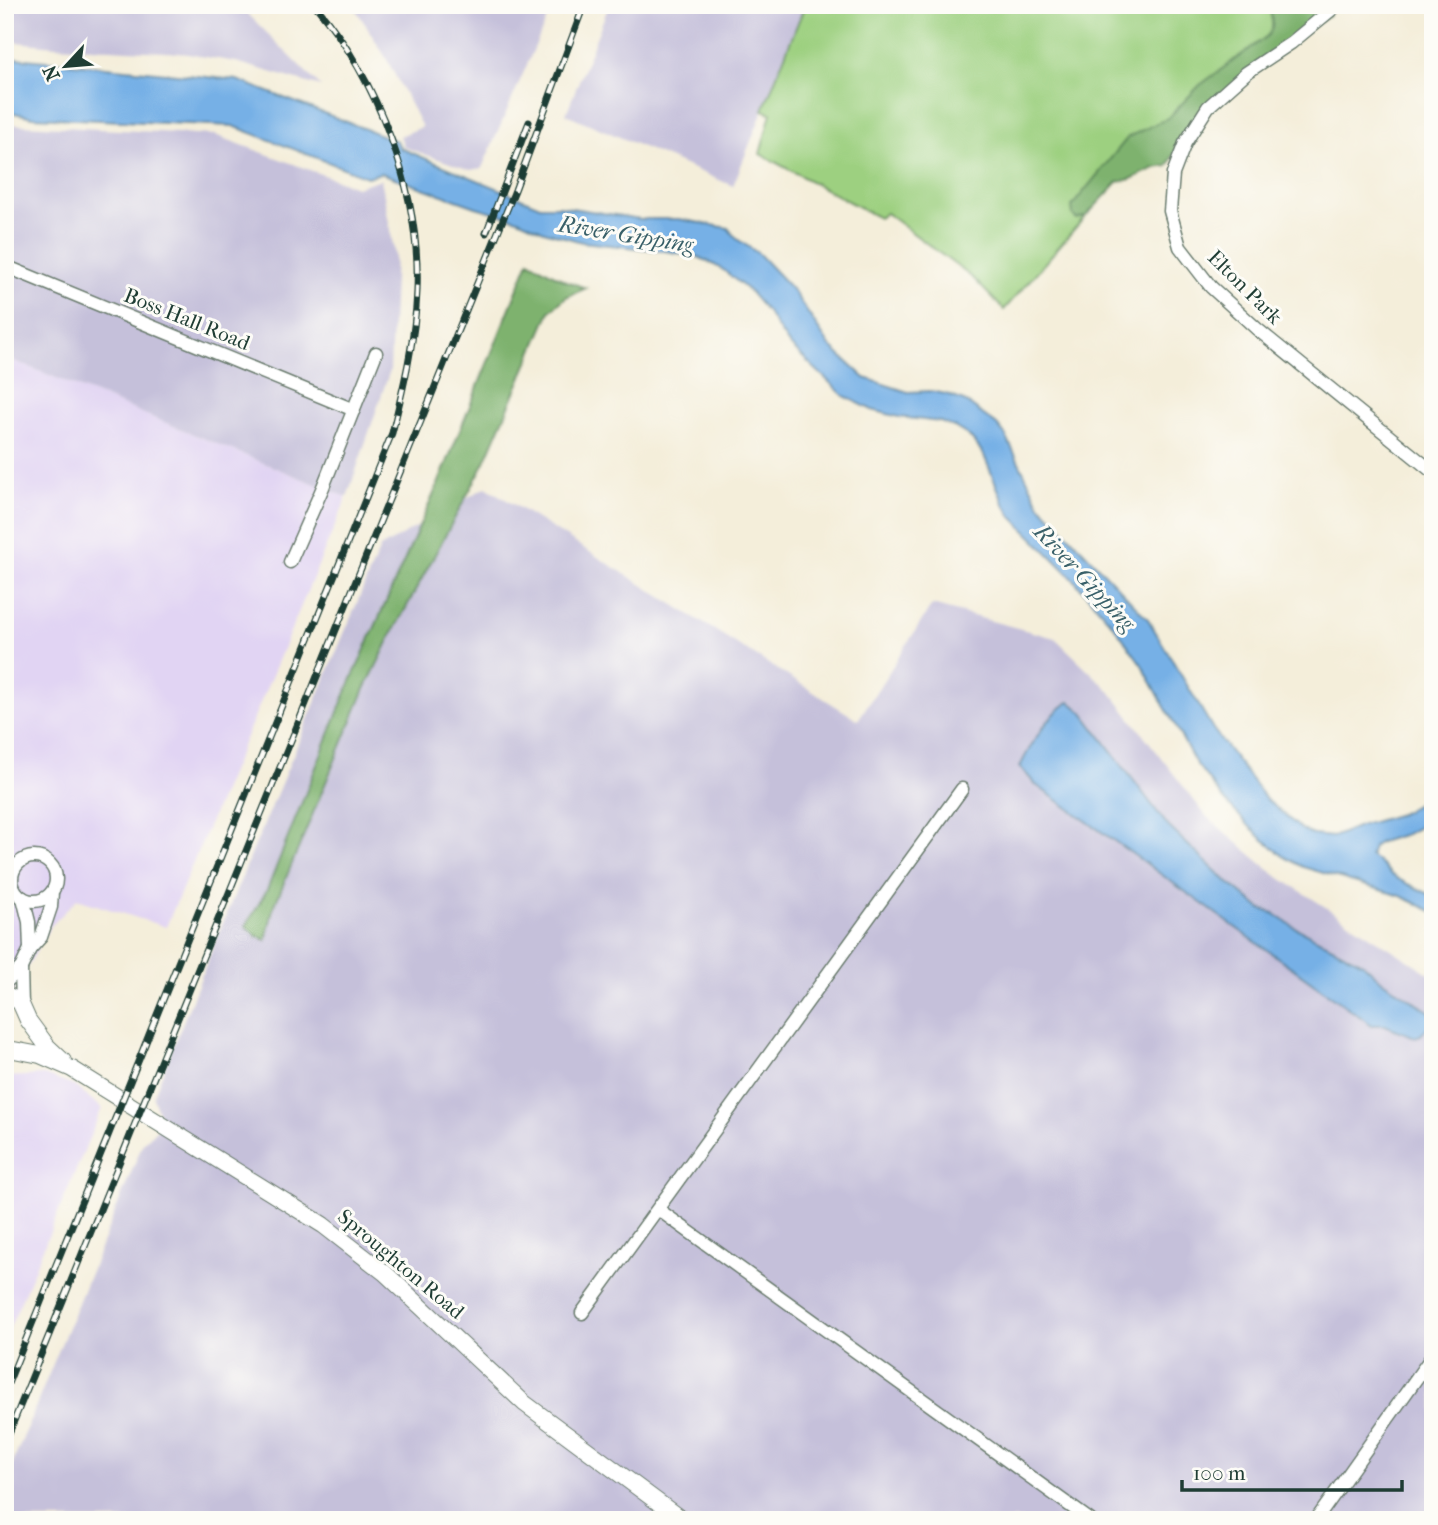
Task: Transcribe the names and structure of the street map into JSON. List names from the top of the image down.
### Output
{
  "streets": {
    "street": ["Elton Park", "Boss Hall Road", "Sproughton Road"]
  },
  "water": ["River Gipping"],
  "scale_bar": "100 m",
  "north": "bottom left"
}
